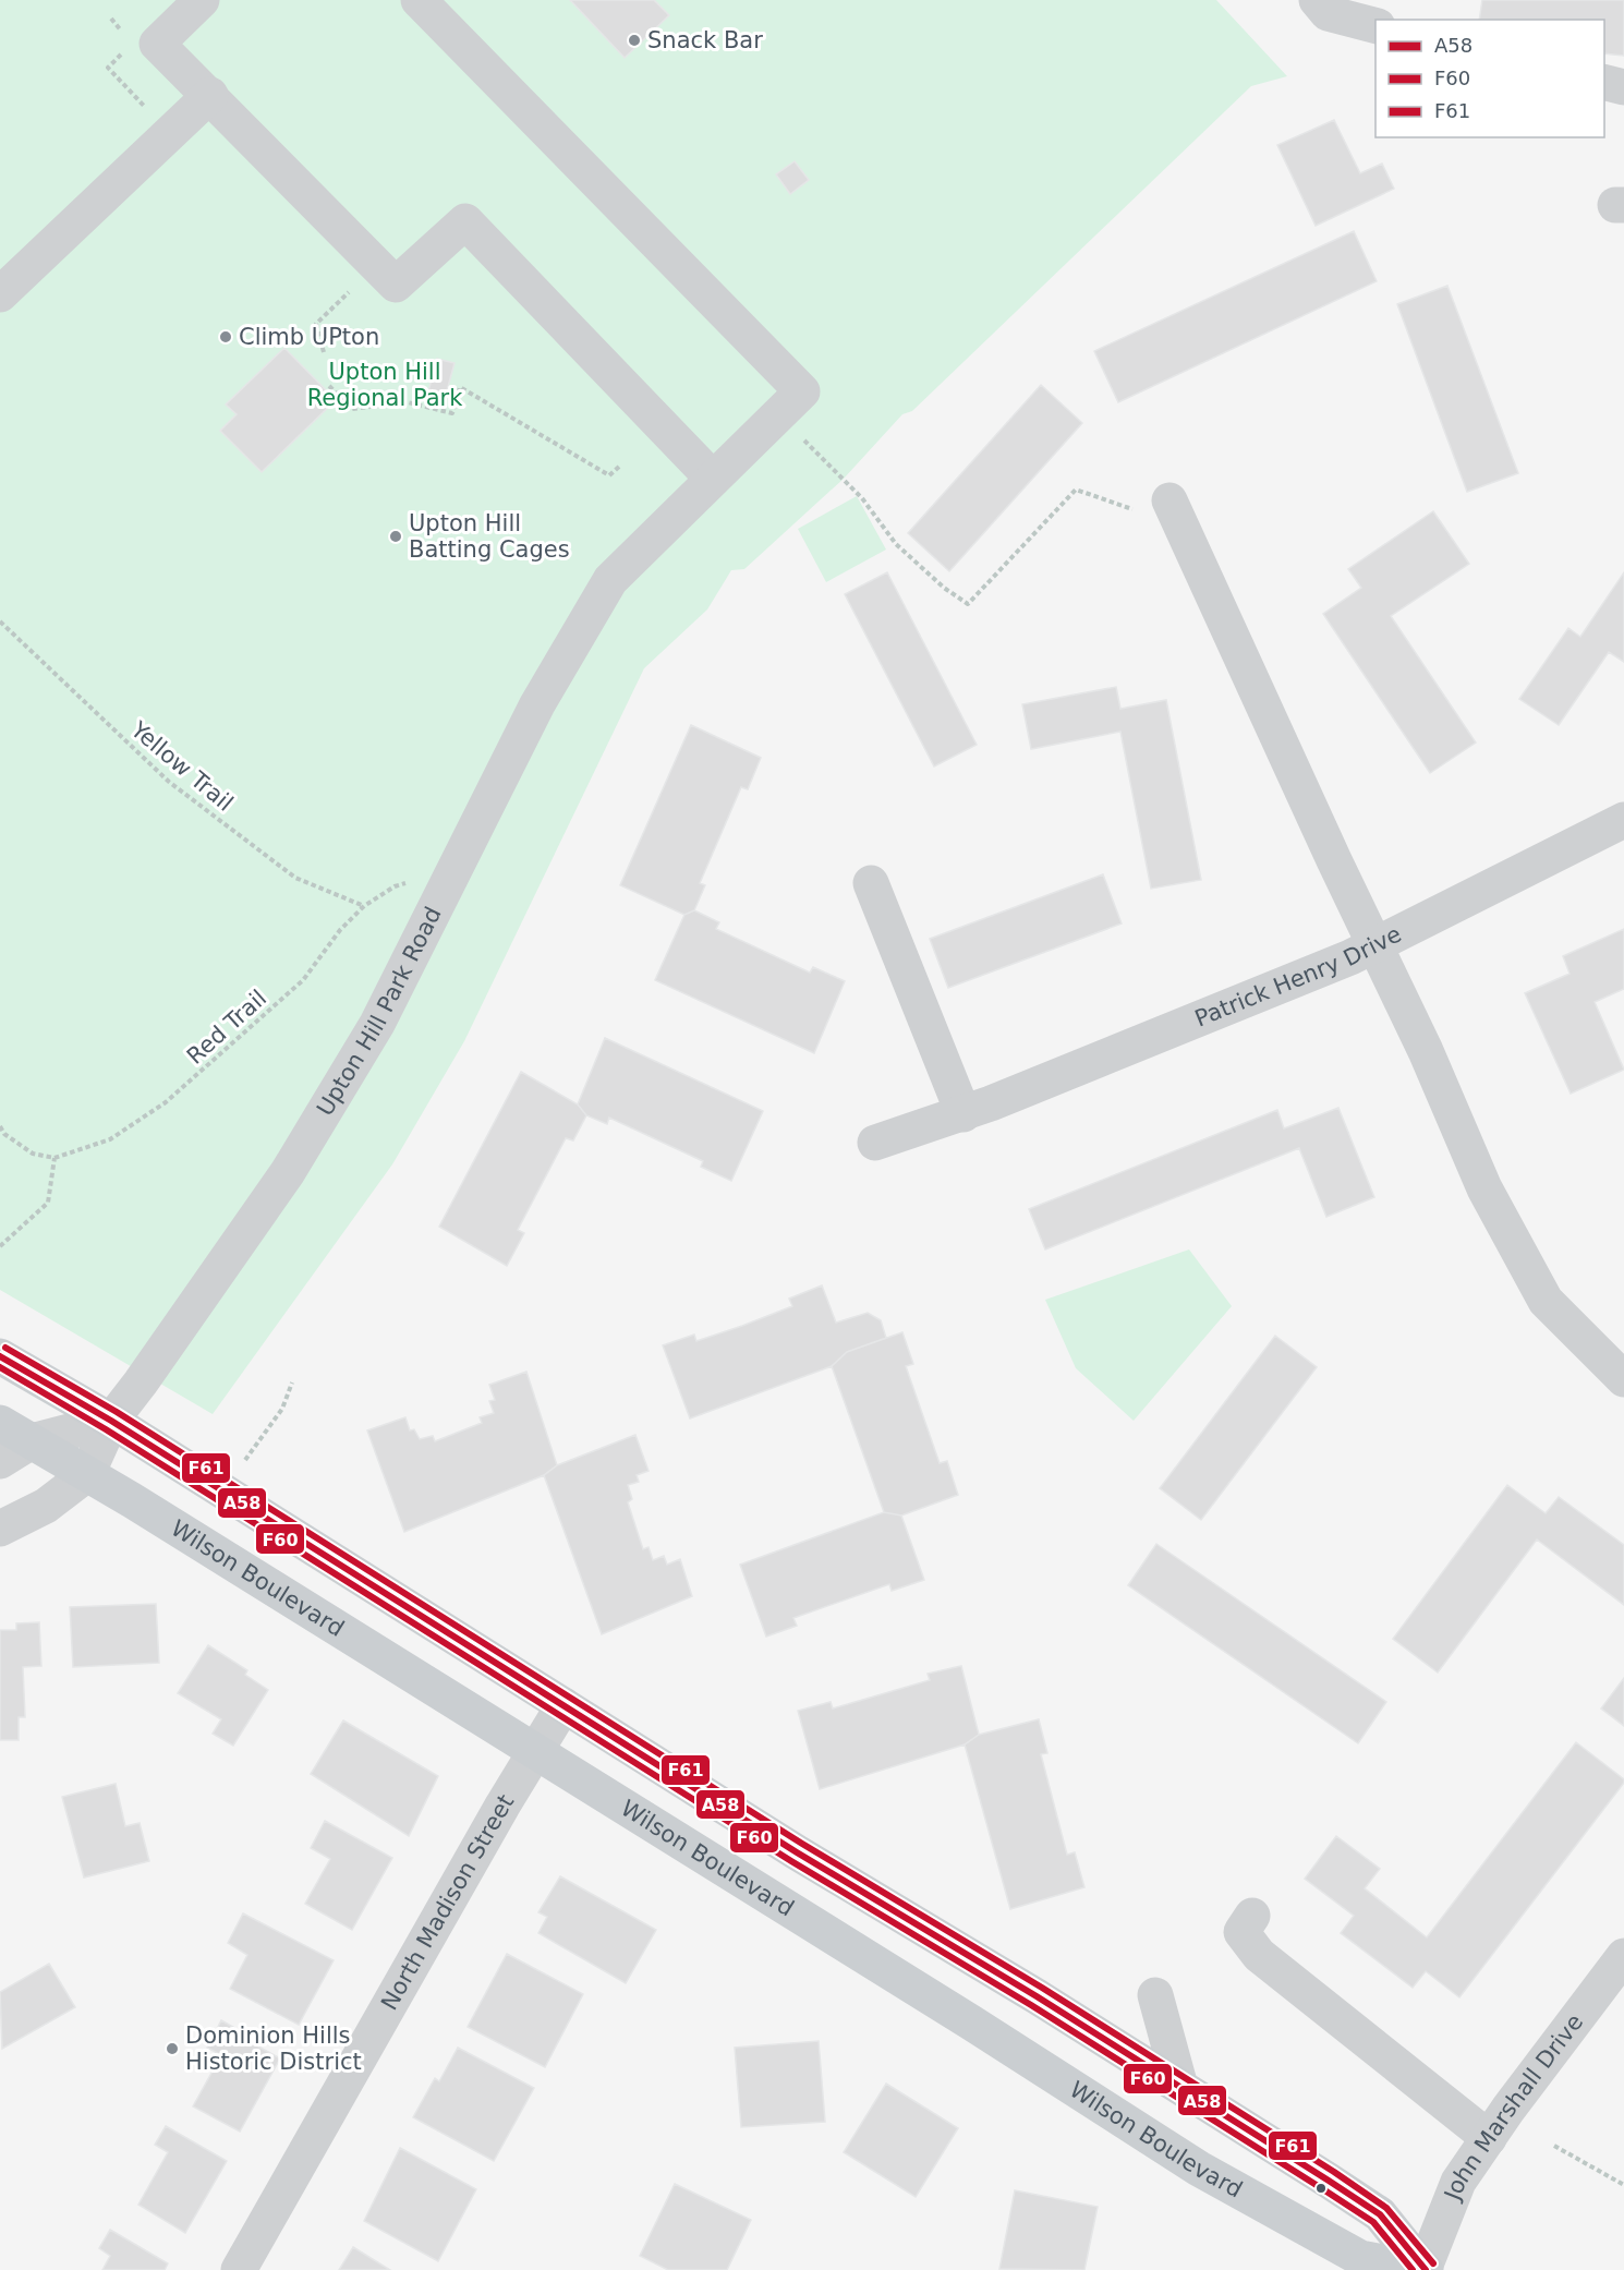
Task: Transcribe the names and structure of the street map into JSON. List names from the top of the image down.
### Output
{
  "streets": {
    "main road": ["Wilson Boulevard"],
    "street": [
      "Patrick Henry Drive",
      "Upton Hill Park Road",
      "North Madison Street",
      "John Marshall Drive"
    ],
    "path": ["Yellow Trail", "Red Trail"]
  },
  "crossings": [
    ["Yellow Trail", "Red Trail"],
    ["Upton Hill Park Road", "Red Trail"],
    ["Wilson Boulevard", "North Madison Street"],
    ["Wilson Boulevard", "John Marshall Drive"]
  ],
  "parks": ["Upton Hill Regional Park"],
  "places": [
    "Snack Bar",
    "Climb UPton",
    "Upton Hill Batting Cages",
    "Dominion Hills Historic District"
  ],
  "lines": ["transit line F61", "transit line A58", "transit line F60"],
  "legend": ["A58", "F60", "F61"]
}
